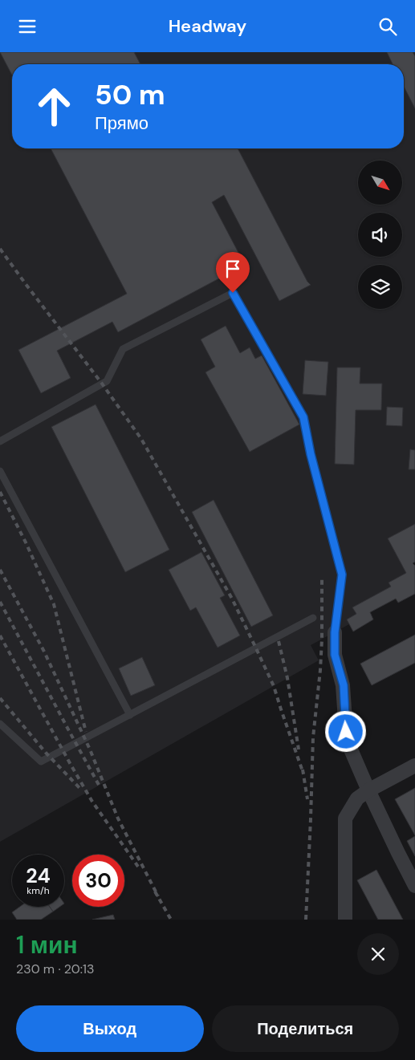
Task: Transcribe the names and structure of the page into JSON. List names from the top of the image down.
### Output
{
  "north": "bottom right",
  "page": {
    "header": "Headway",
    "turn": ["50 m", "Прямо"],
    "speed": "24 km/h",
    "limit": "30",
    "heading": ["1 мин", "230 m · 20:13"],
    "buttons": ["Выход", "Поделиться"]
  }
}
